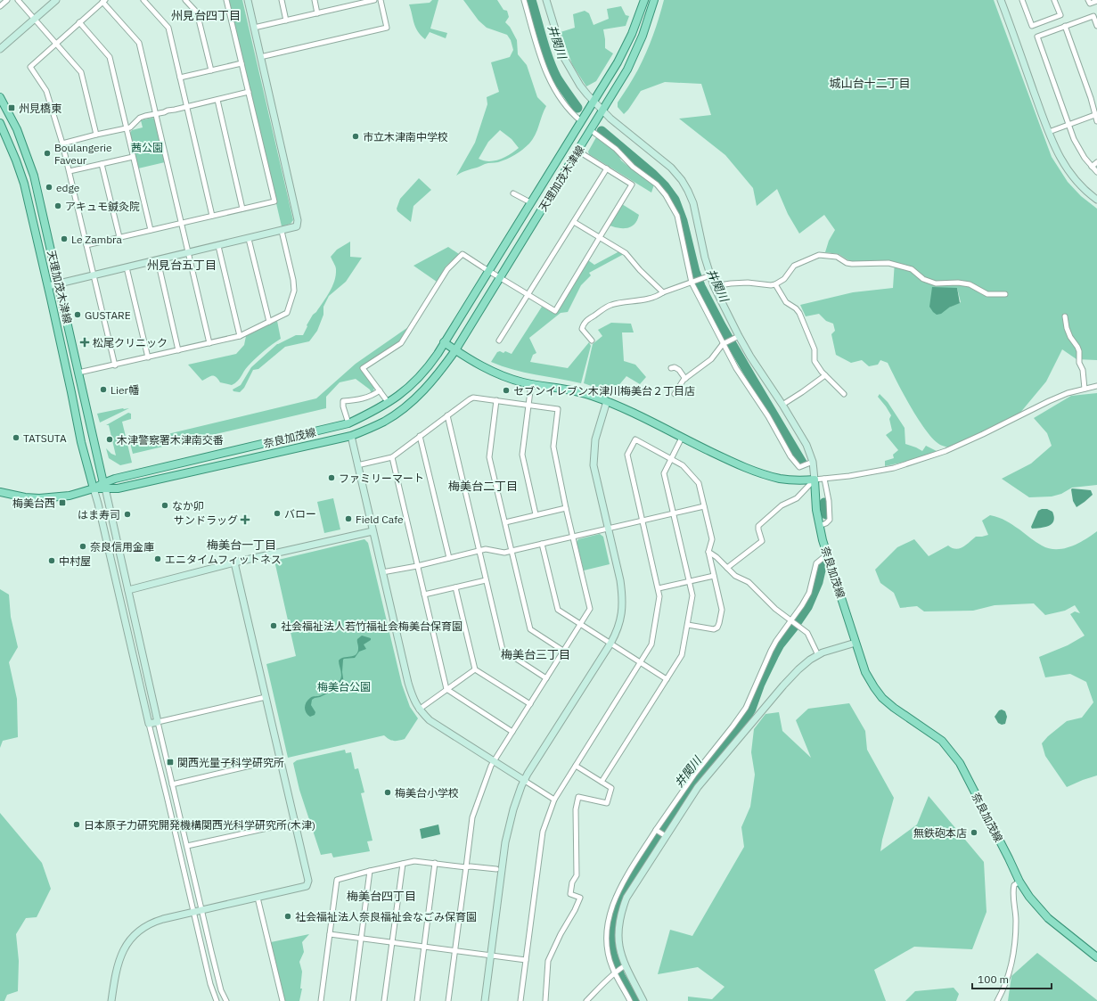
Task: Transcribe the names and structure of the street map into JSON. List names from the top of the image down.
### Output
{
  "streets": {
    "main road": ["天理加茂木津線", "奈良加茂線"]
  },
  "crossings": [
    ["天理加茂木津線", "奈良加茂線"]
  ],
  "districts": [
    "州見台四丁目",
    "城山台十二丁目",
    "州見台五丁目",
    "梅美台二丁目",
    "梅美台一丁目",
    "梅美台三丁目",
    "梅美台四丁目"
  ],
  "water": ["井関川"],
  "parks": ["茜公園", "梅美台公園"],
  "places": {
    "transit": ["州見橋東", "梅美台西", "関西光量子科学研究所"],
    "other": [
      "市立木津南中学校",
      "Boulangerie Faveur",
      "edge",
      "アキュモ鍼灸院",
      "Le Zambra",
      "GUSTARE",
      "Lier幡",
      "セブンイレブン木津川梅美台２丁目店",
      "TATSUTA",
      "木津警察署木津南交番",
      "ファミリーマート",
      "なか卯",
      "バロー",
      "はま寿司",
      "Field Cafe",
      "奈良信用金庫",
      "エニタイムフィットネス",
      "中村屋",
      "社会福祉法人若竹福祉会梅美台保育園",
      "梅美台小学校",
      "日本原子力研究開発機構関西光科学研究所(木津)",
      "無鉄砲本店",
      "社会福祉法人奈良福祉会なごみ保育園"
    ],
    "health": ["松尾クリニック", "サンドラッグ"]
  },
  "scale_bar": "100 m"
}
